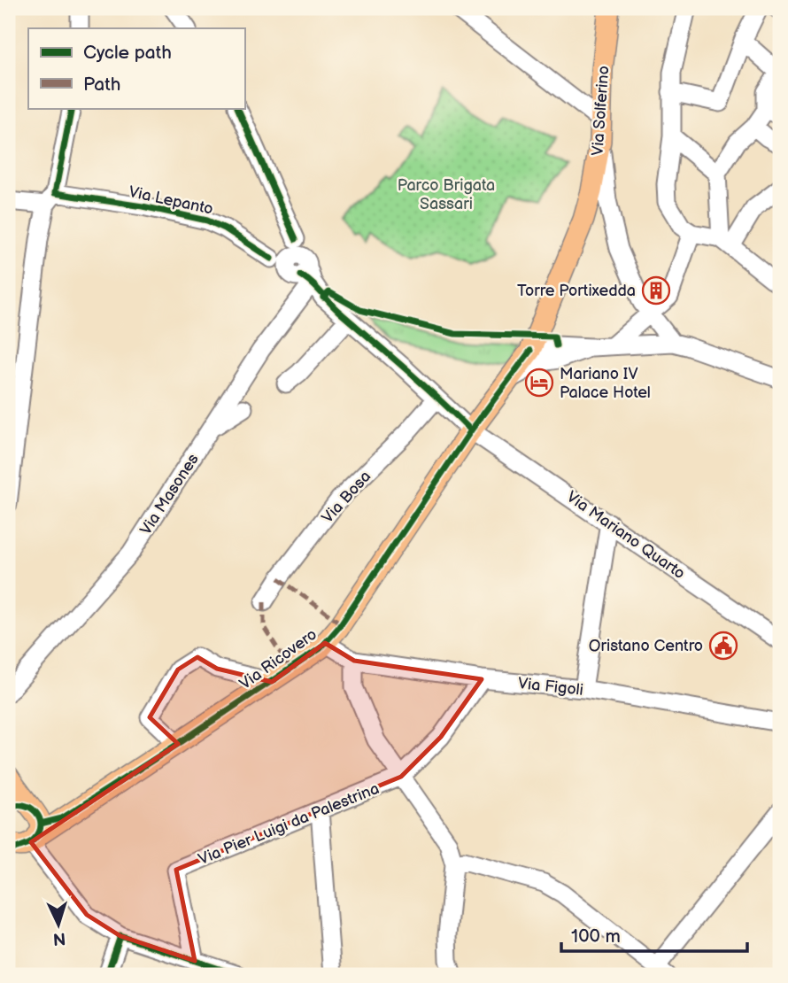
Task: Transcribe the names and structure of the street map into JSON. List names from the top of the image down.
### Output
{
  "streets": {
    "main road": ["Via Solferino", "Via Ricovero"],
    "street": [
      "Via Lepanto",
      "Via Masones",
      "Via Bosa",
      "Via Mariano Quarto",
      "Via Figoli",
      "Via Pier Luigi da Palestrina"
    ]
  },
  "crossings": [
    ["Via Solferino", "Via Ricovero"],
    ["Via Lepanto", "Via Masones"],
    ["Via Lepanto", "Via Mariano Quarto"],
    ["Via Masones", "Via Mariano Quarto"],
    ["Via Bosa", "Via Mariano Quarto"],
    ["Via Mariano Quarto", "Via Ricovero"],
    ["Via Ricovero", "Via Figoli"]
  ],
  "parks": ["Parco Brigata Sassari"],
  "places": {
    "building": ["Torre Portixedda"],
    "hotel": ["Mariano IV Palace Hotel"],
    "public building": ["Oristano Centro"]
  },
  "legend": ["Cycle path", "Path"],
  "scale_bar": "100 m",
  "north": "bottom"
}
